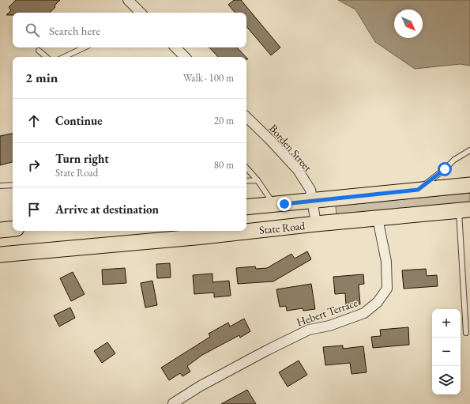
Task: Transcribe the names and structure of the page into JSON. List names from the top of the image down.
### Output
{
  "streets": {
    "main road": ["State Road"],
    "street": ["Borden Street", "Hebert Terrace"]
  },
  "crossings": [
    ["Borden Street", "State Road"],
    ["State Road", "Hebert Terrace"]
  ],
  "north": "bottom right",
  "page": {
    "search": "Search here",
    "heading": ["2 min", "Walk · 100 m"],
    "list": [
      ["Continue", "20 m"],
      ["Turn right", "State Road", "80 m"],
      "Arrive at destination"
    ],
    "map_buttons": ["+", "−"]
  }
}
